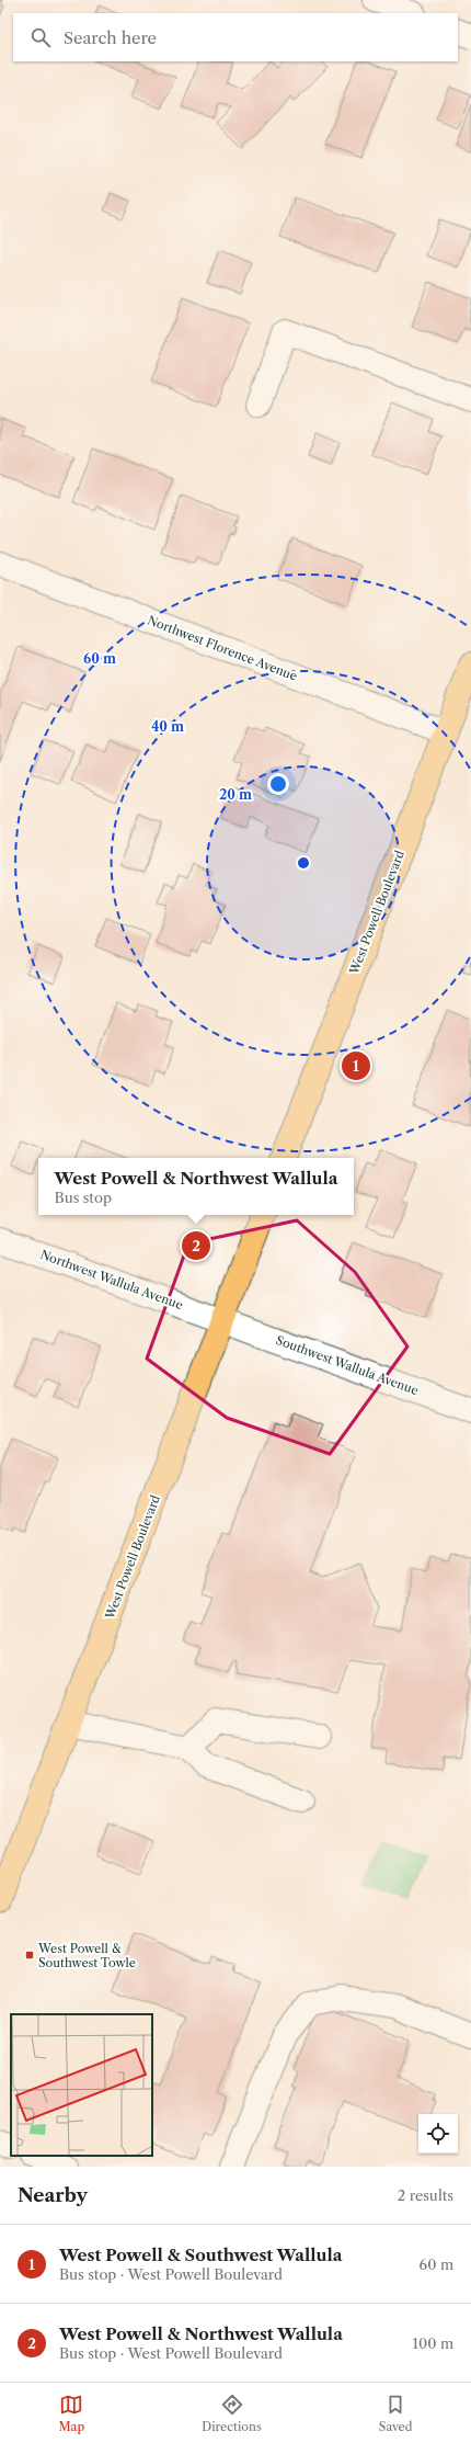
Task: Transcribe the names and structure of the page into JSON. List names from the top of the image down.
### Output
{
  "streets": {
    "main road": ["West Powell Boulevard"],
    "street": ["Northwest Florence Avenue", "Northwest Wallula Avenue", "Southwest Wallula Avenue"]
  },
  "crossings": [
    ["Northwest Florence Avenue", "West Powell Boulevard"],
    ["West Powell Boulevard", "Northwest Wallula Avenue"],
    ["West Powell Boulevard", "Southwest Wallula Avenue"],
    ["Northwest Wallula Avenue", "Southwest Wallula Avenue"]
  ],
  "places": {
    "transit": ["West Powell & Southwest Towle"]
  },
  "page": {
    "search": "Search here",
    "pins": ["1", "2"],
    "popup": ["West Powell & Northwest Wallula", "Bus stop"],
    "heading": ["Nearby", "2 results"],
    "list": [
      {
        "mark": "1",
        "name": "West Powell & Southwest Wallula",
        "note": "Bus stop · West Powell Boulevard",
        "value": "60 m"
      },
      {
        "mark": "2",
        "name": "West Powell & Northwest Wallula",
        "note": "Bus stop · West Powell Boulevard",
        "value": "100 m"
      }
    ],
    "nav": ["Map", "Directions", "Saved"]
  },
  "rings": ["60 m", "40 m", "20 m"]
}
